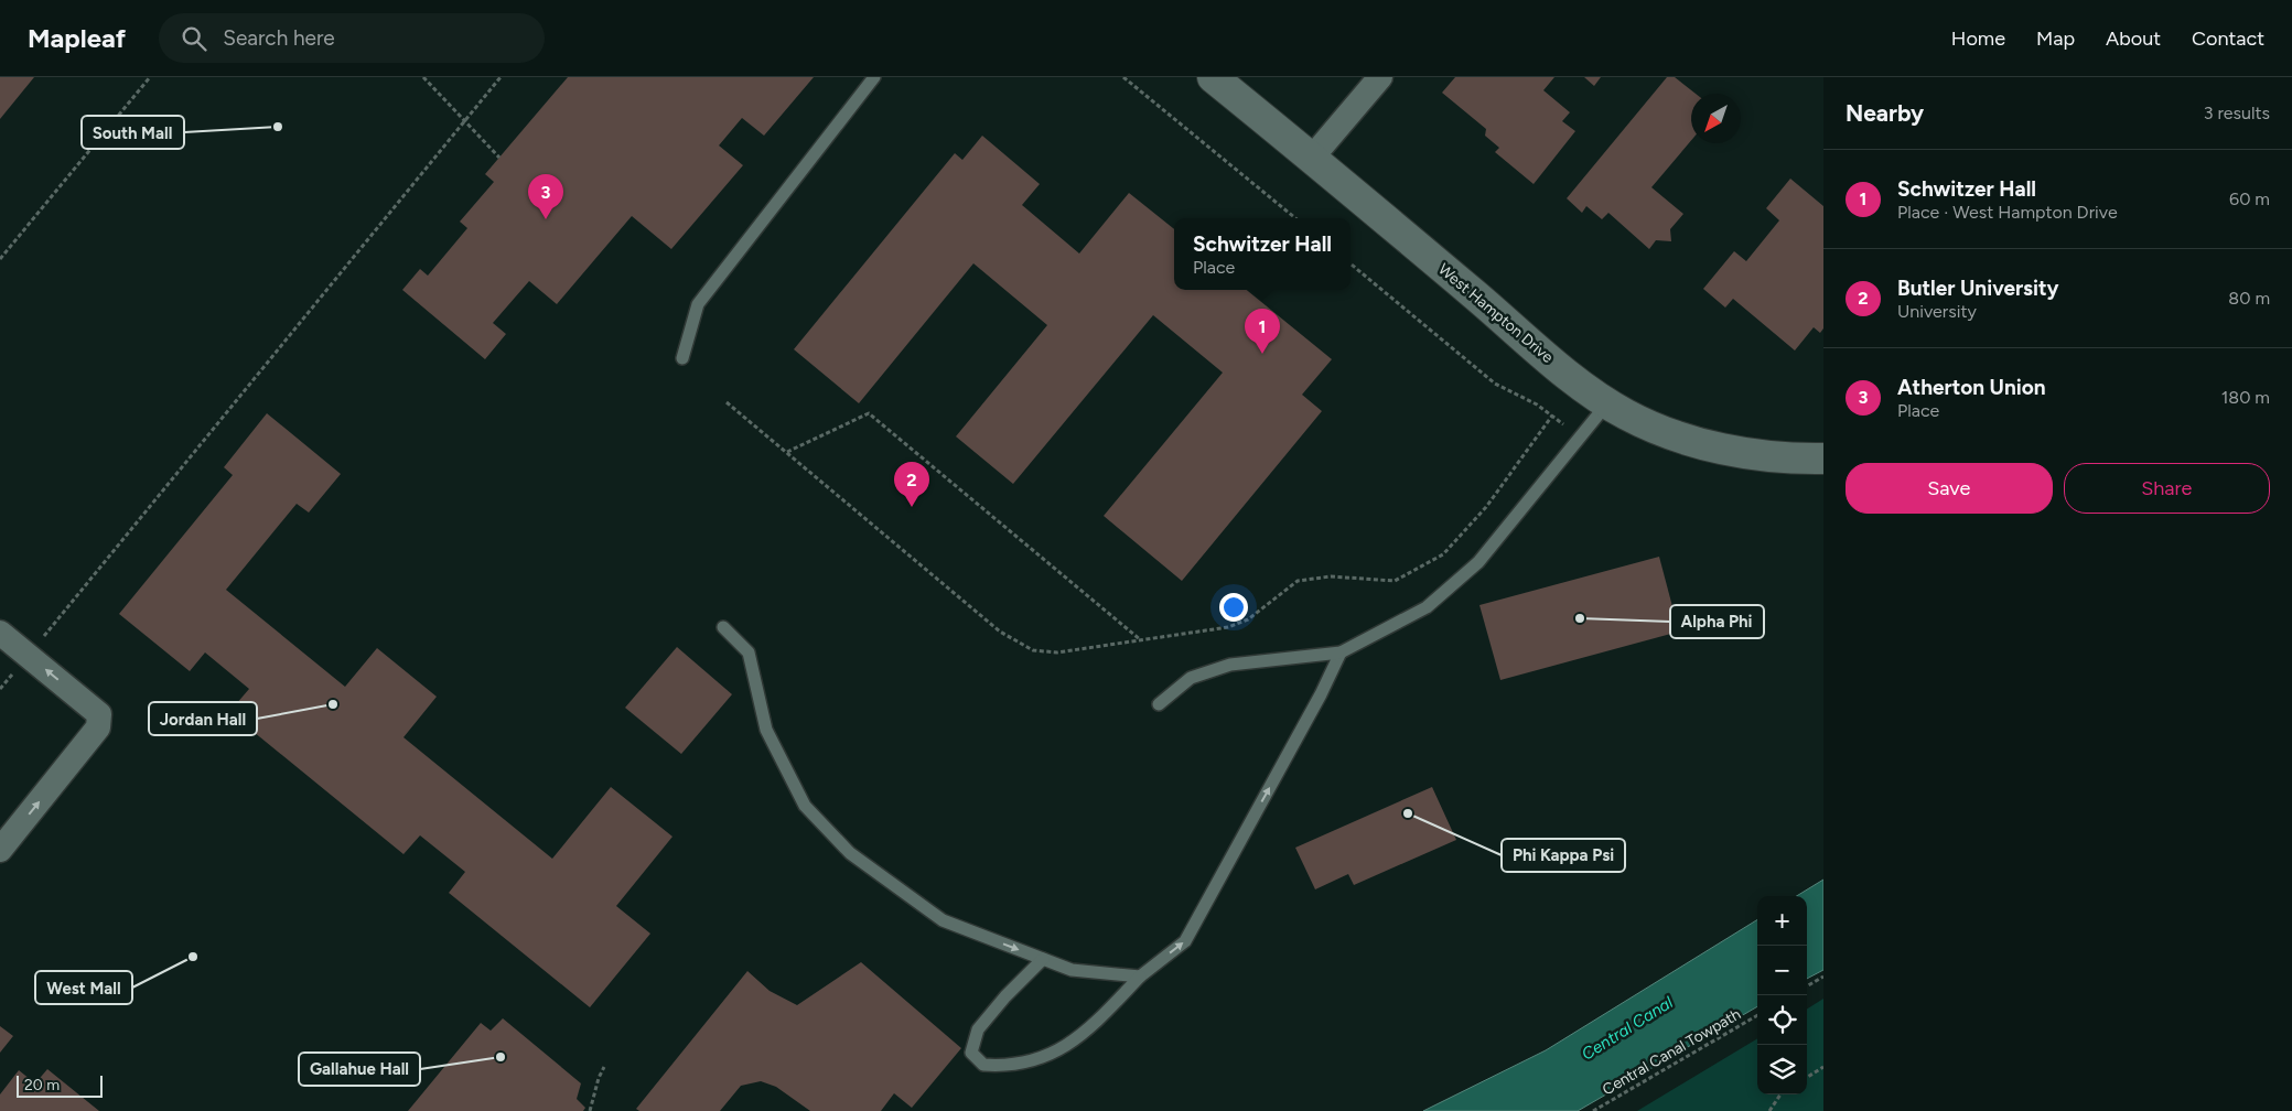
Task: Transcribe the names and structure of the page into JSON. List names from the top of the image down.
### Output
{
  "streets": {
    "street": ["West Hampton Drive"],
    "path": ["Central Canal Towpath"]
  },
  "water": ["Central Canal"],
  "places": [
    "South Mall",
    "Alpha Phi",
    "Jordan Hall",
    "Phi Kappa Psi",
    "West Mall",
    "Gallahue Hall"
  ],
  "scale_bar": "20 m",
  "north": "bottom left",
  "page": {
    "header": "Mapleaf",
    "search": "Search here",
    "nav": [
      "Home",
      "Map",
      "About",
      "Contact"
    ],
    "heading": ["Nearby", "3 results"],
    "list": [
      {
        "mark": "1",
        "name": "Schwitzer Hall",
        "note": "Place · West Hampton Drive",
        "value": "60 m"
      },
      {
        "mark": "2",
        "name": "Butler University",
        "note": "University",
        "value": "80 m"
      },
      {
        "mark": "3",
        "name": "Atherton Union",
        "note": "Place",
        "value": "180 m"
      }
    ],
    "pins": ["3", "1", "2"],
    "popup": ["Schwitzer Hall", "Place"],
    "buttons": ["Save", "Share"],
    "map_buttons": ["+", "−"],
    "scale": "20 m"
  }
}
